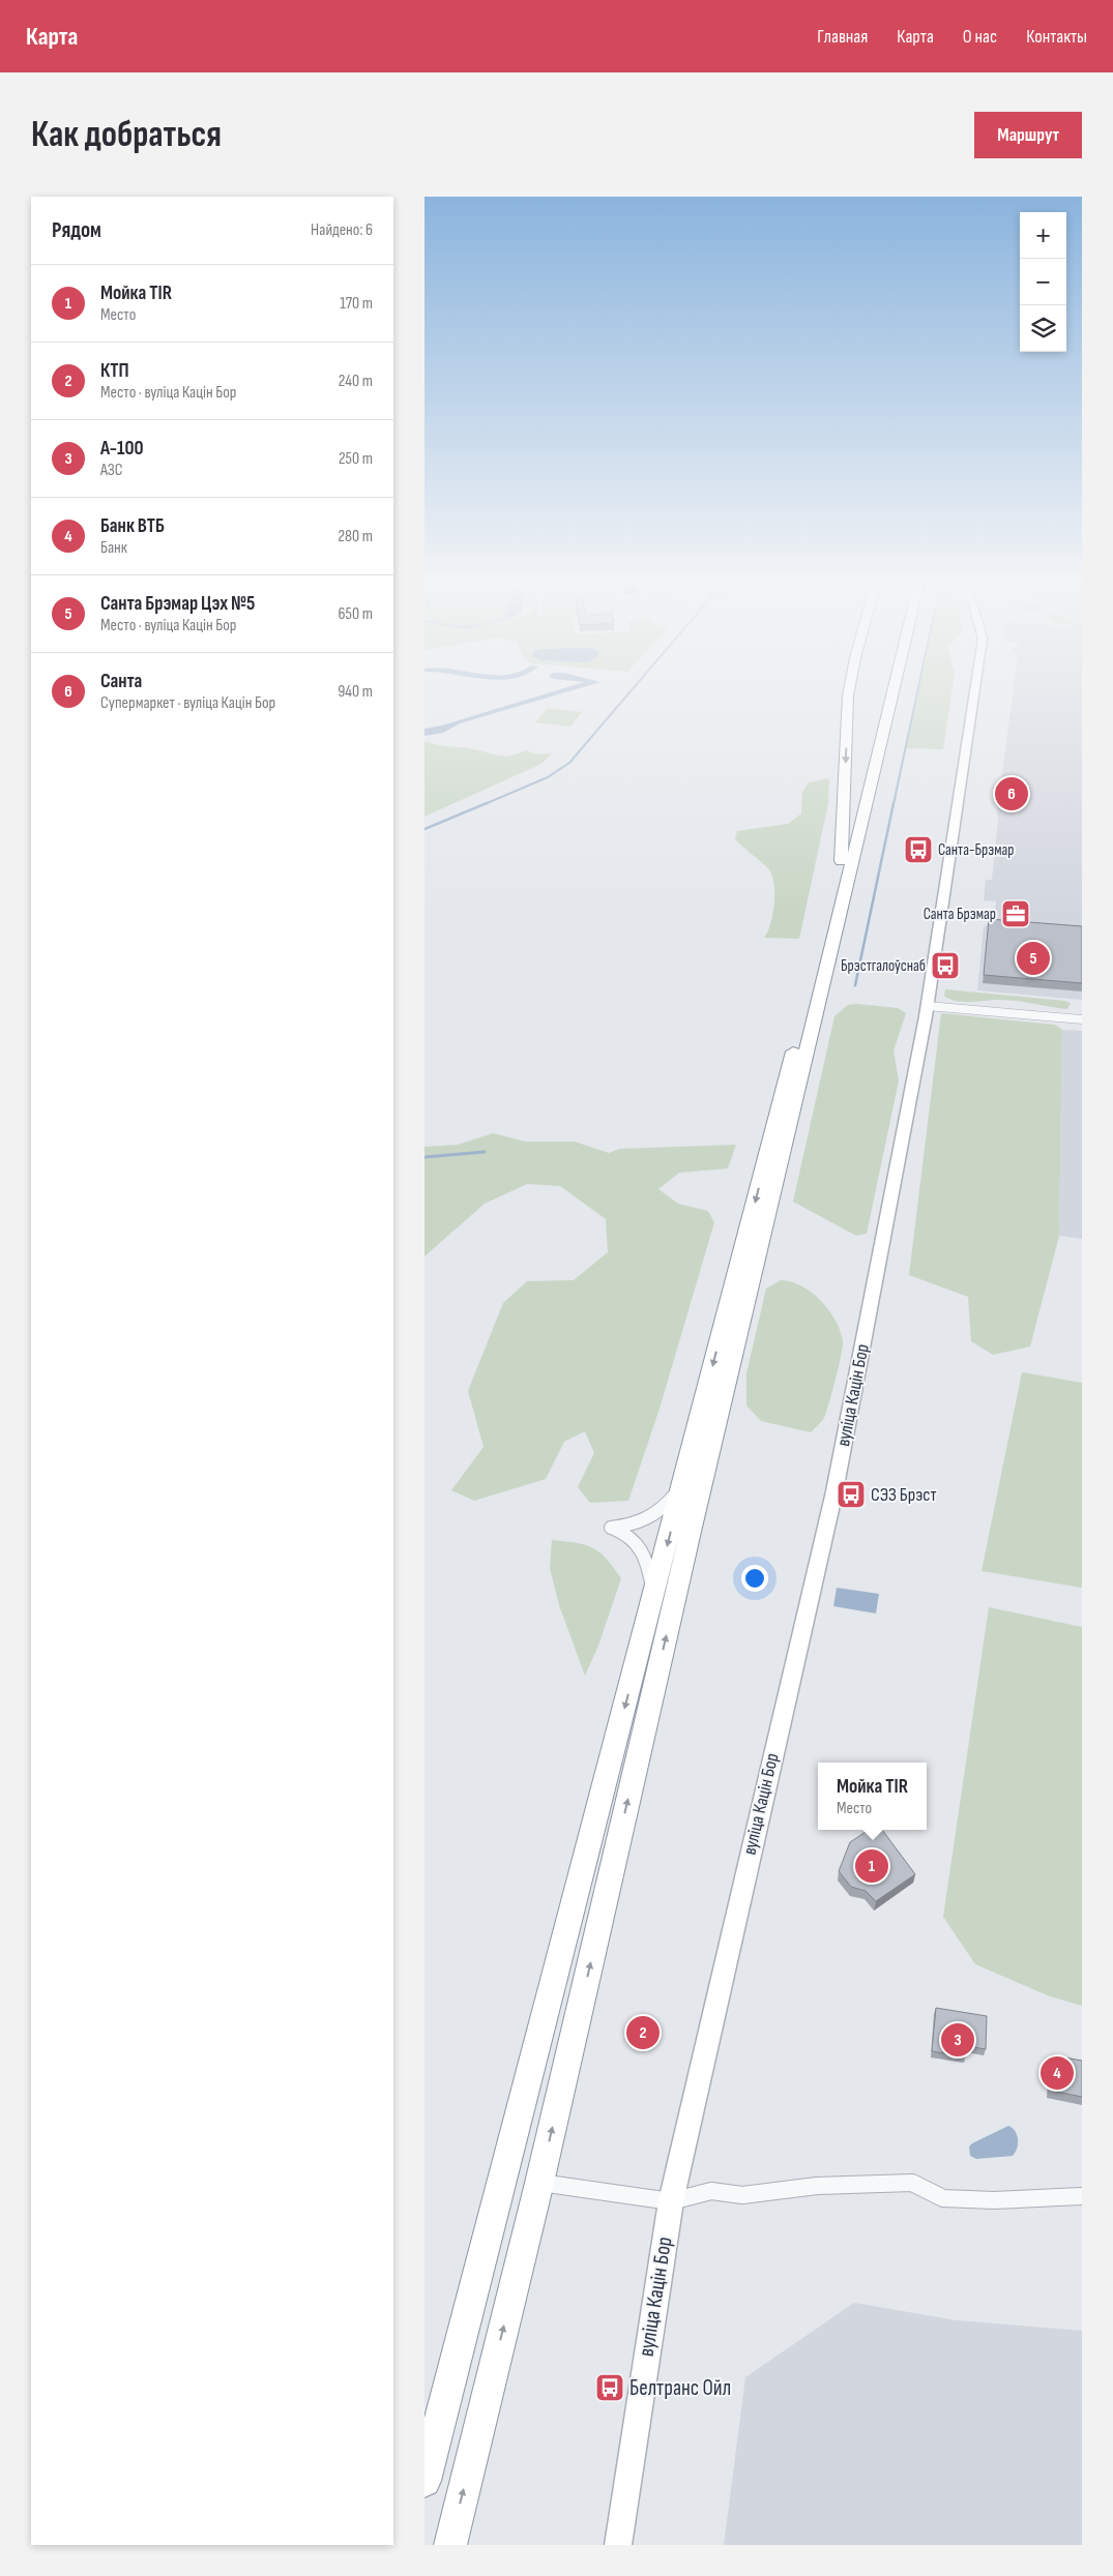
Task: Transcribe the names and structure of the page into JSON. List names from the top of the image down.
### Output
{
  "streets": {
    "main road": ["вуліца Кацін Бор"]
  },
  "places": {
    "bus stop": [
      "Санта-Брэмар",
      "Брэстгалоўснаб",
      "СЭЗ Брэст",
      "Белтранс Ойл"
    ],
    "office": ["Санта Брэмар"]
  },
  "page": {
    "header": "Карта",
    "nav": [
      "Главная",
      "Карта",
      "О нас",
      "Контакты"
    ],
    "buttons": "Маршрут",
    "title": "Как добраться",
    "heading": ["Рядом", "Найдено: 6"],
    "map_buttons": ["+", "−"],
    "list": [
      {
        "mark": "1",
        "name": "Мойка TIR",
        "note": "Место",
        "value": "170 m"
      },
      {
        "mark": "2",
        "name": "КТП",
        "note": "Место · вуліца Кацін Бор",
        "value": "240 m"
      },
      {
        "mark": "3",
        "name": "А-100",
        "note": "АЗС",
        "value": "250 m"
      },
      {
        "mark": "4",
        "name": "Банк ВТБ",
        "note": "Банк",
        "value": "280 m"
      },
      {
        "mark": "5",
        "name": "Санта Брэмар Цэх №5",
        "note": "Место · вуліца Кацін Бор",
        "value": "650 m"
      },
      {
        "mark": "6",
        "name": "Санта",
        "note": "Супермаркет · вуліца Кацін Бор",
        "value": "940 m"
      }
    ],
    "pins": [
      "6",
      "5",
      "1",
      "2",
      "3",
      "4"
    ],
    "popup": ["Мойка TIR", "Место"]
  }
}
